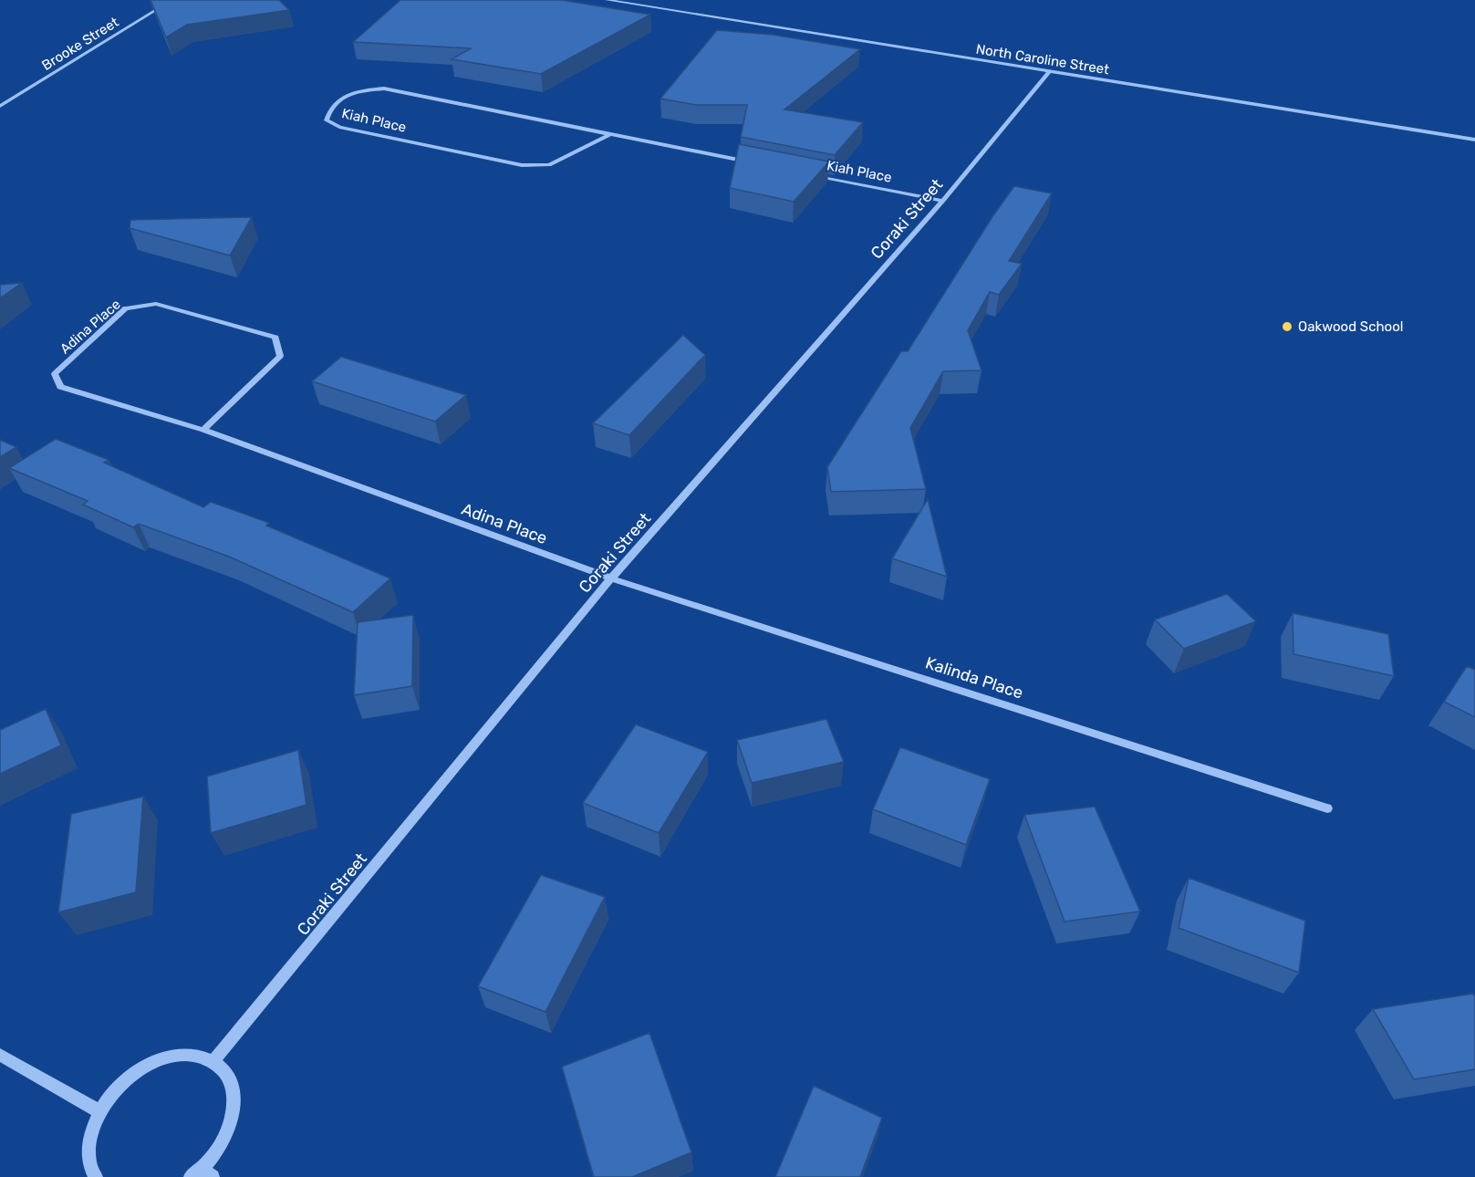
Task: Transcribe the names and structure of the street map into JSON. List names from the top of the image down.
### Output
{
  "streets": {
    "street": [
      "Brooke Street",
      "North Caroline Street",
      "Kiah Place",
      "Coraki Street",
      "Adina Place",
      "Kalinda Place"
    ]
  },
  "crossings": [
    ["North Caroline Street", "Coraki Street"],
    ["Kiah Place", "Coraki Street"],
    ["Coraki Street", "Adina Place"],
    ["Coraki Street", "Kalinda Place"],
    ["Adina Place", "Kalinda Place"]
  ],
  "places": ["Oakwood School"]
}
